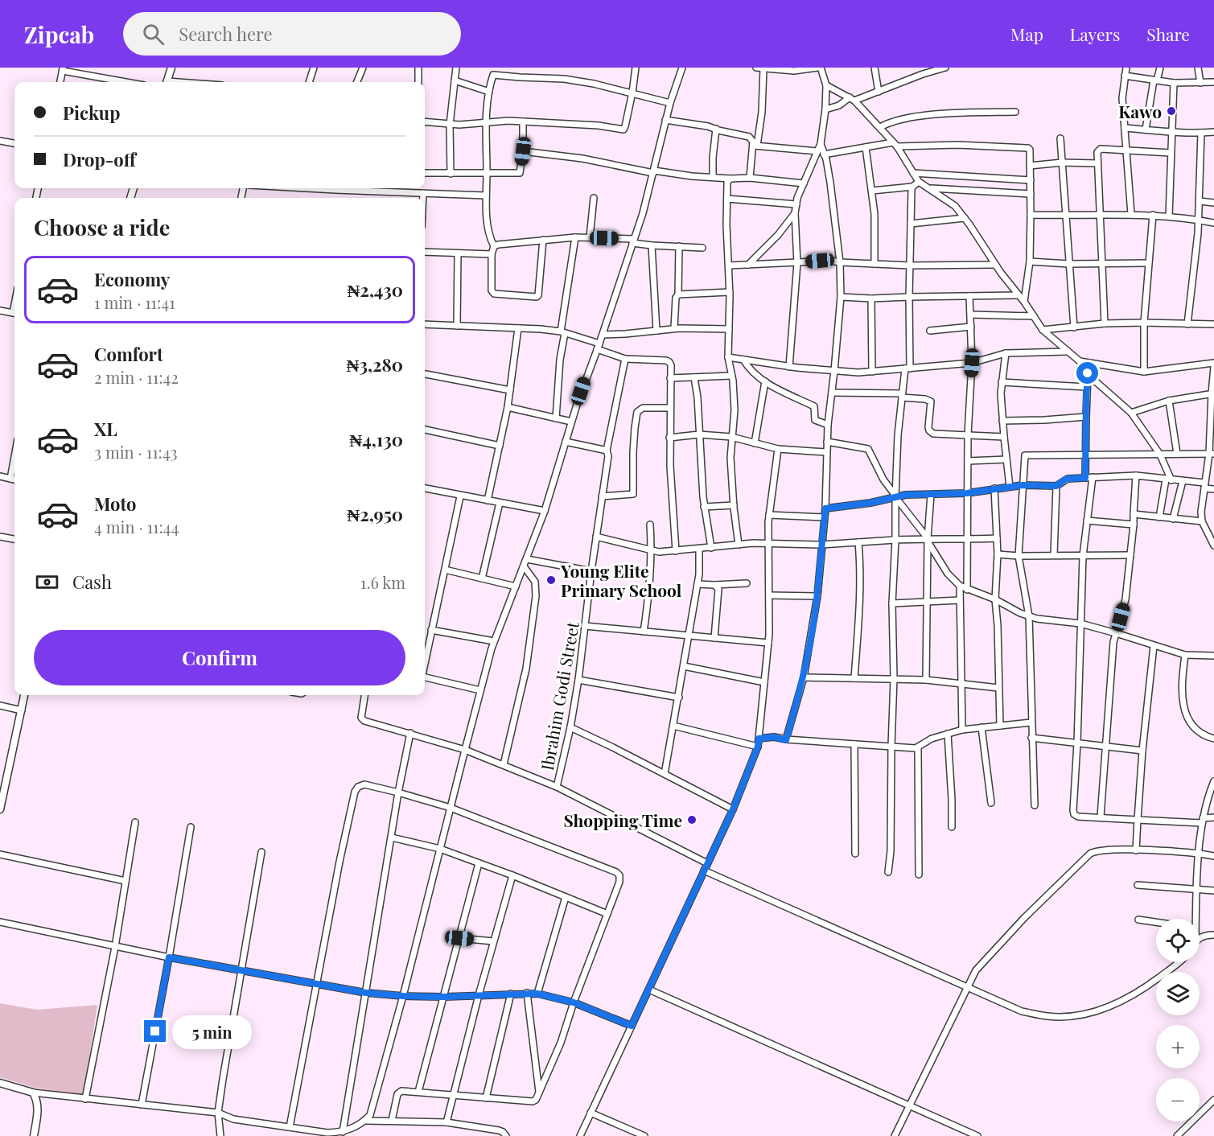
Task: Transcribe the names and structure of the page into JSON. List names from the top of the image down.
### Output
{
  "streets": {
    "street": ["Ibrahim Godi Street"]
  },
  "places": ["Kawo", "Young Elite Primary School", "Shopping Time"],
  "page": {
    "header": "Zipcab",
    "search": "Search here",
    "nav": ["Map", "Layers", "Share"],
    "banner": ["Pickup", "Drop-off"],
    "heading": "Choose a ride",
    "list": [
      {
        "name": "Economy",
        "note": "1 min · 11:41",
        "value": "₦2,430"
      },
      {
        "name": "Comfort",
        "note": "2 min · 11:42",
        "value": "₦3,280"
      },
      {
        "name": "XL",
        "note": "3 min · 11:43",
        "value": "₦4,130"
      },
      {
        "name": "Moto",
        "note": "4 min · 11:44",
        "value": "₦2,950"
      }
    ],
    "pay": ["Cash", "1.6 km"],
    "buttons": "Confirm",
    "map_buttons": ["+", "−"],
    "bubble": "5 min"
  }
}
